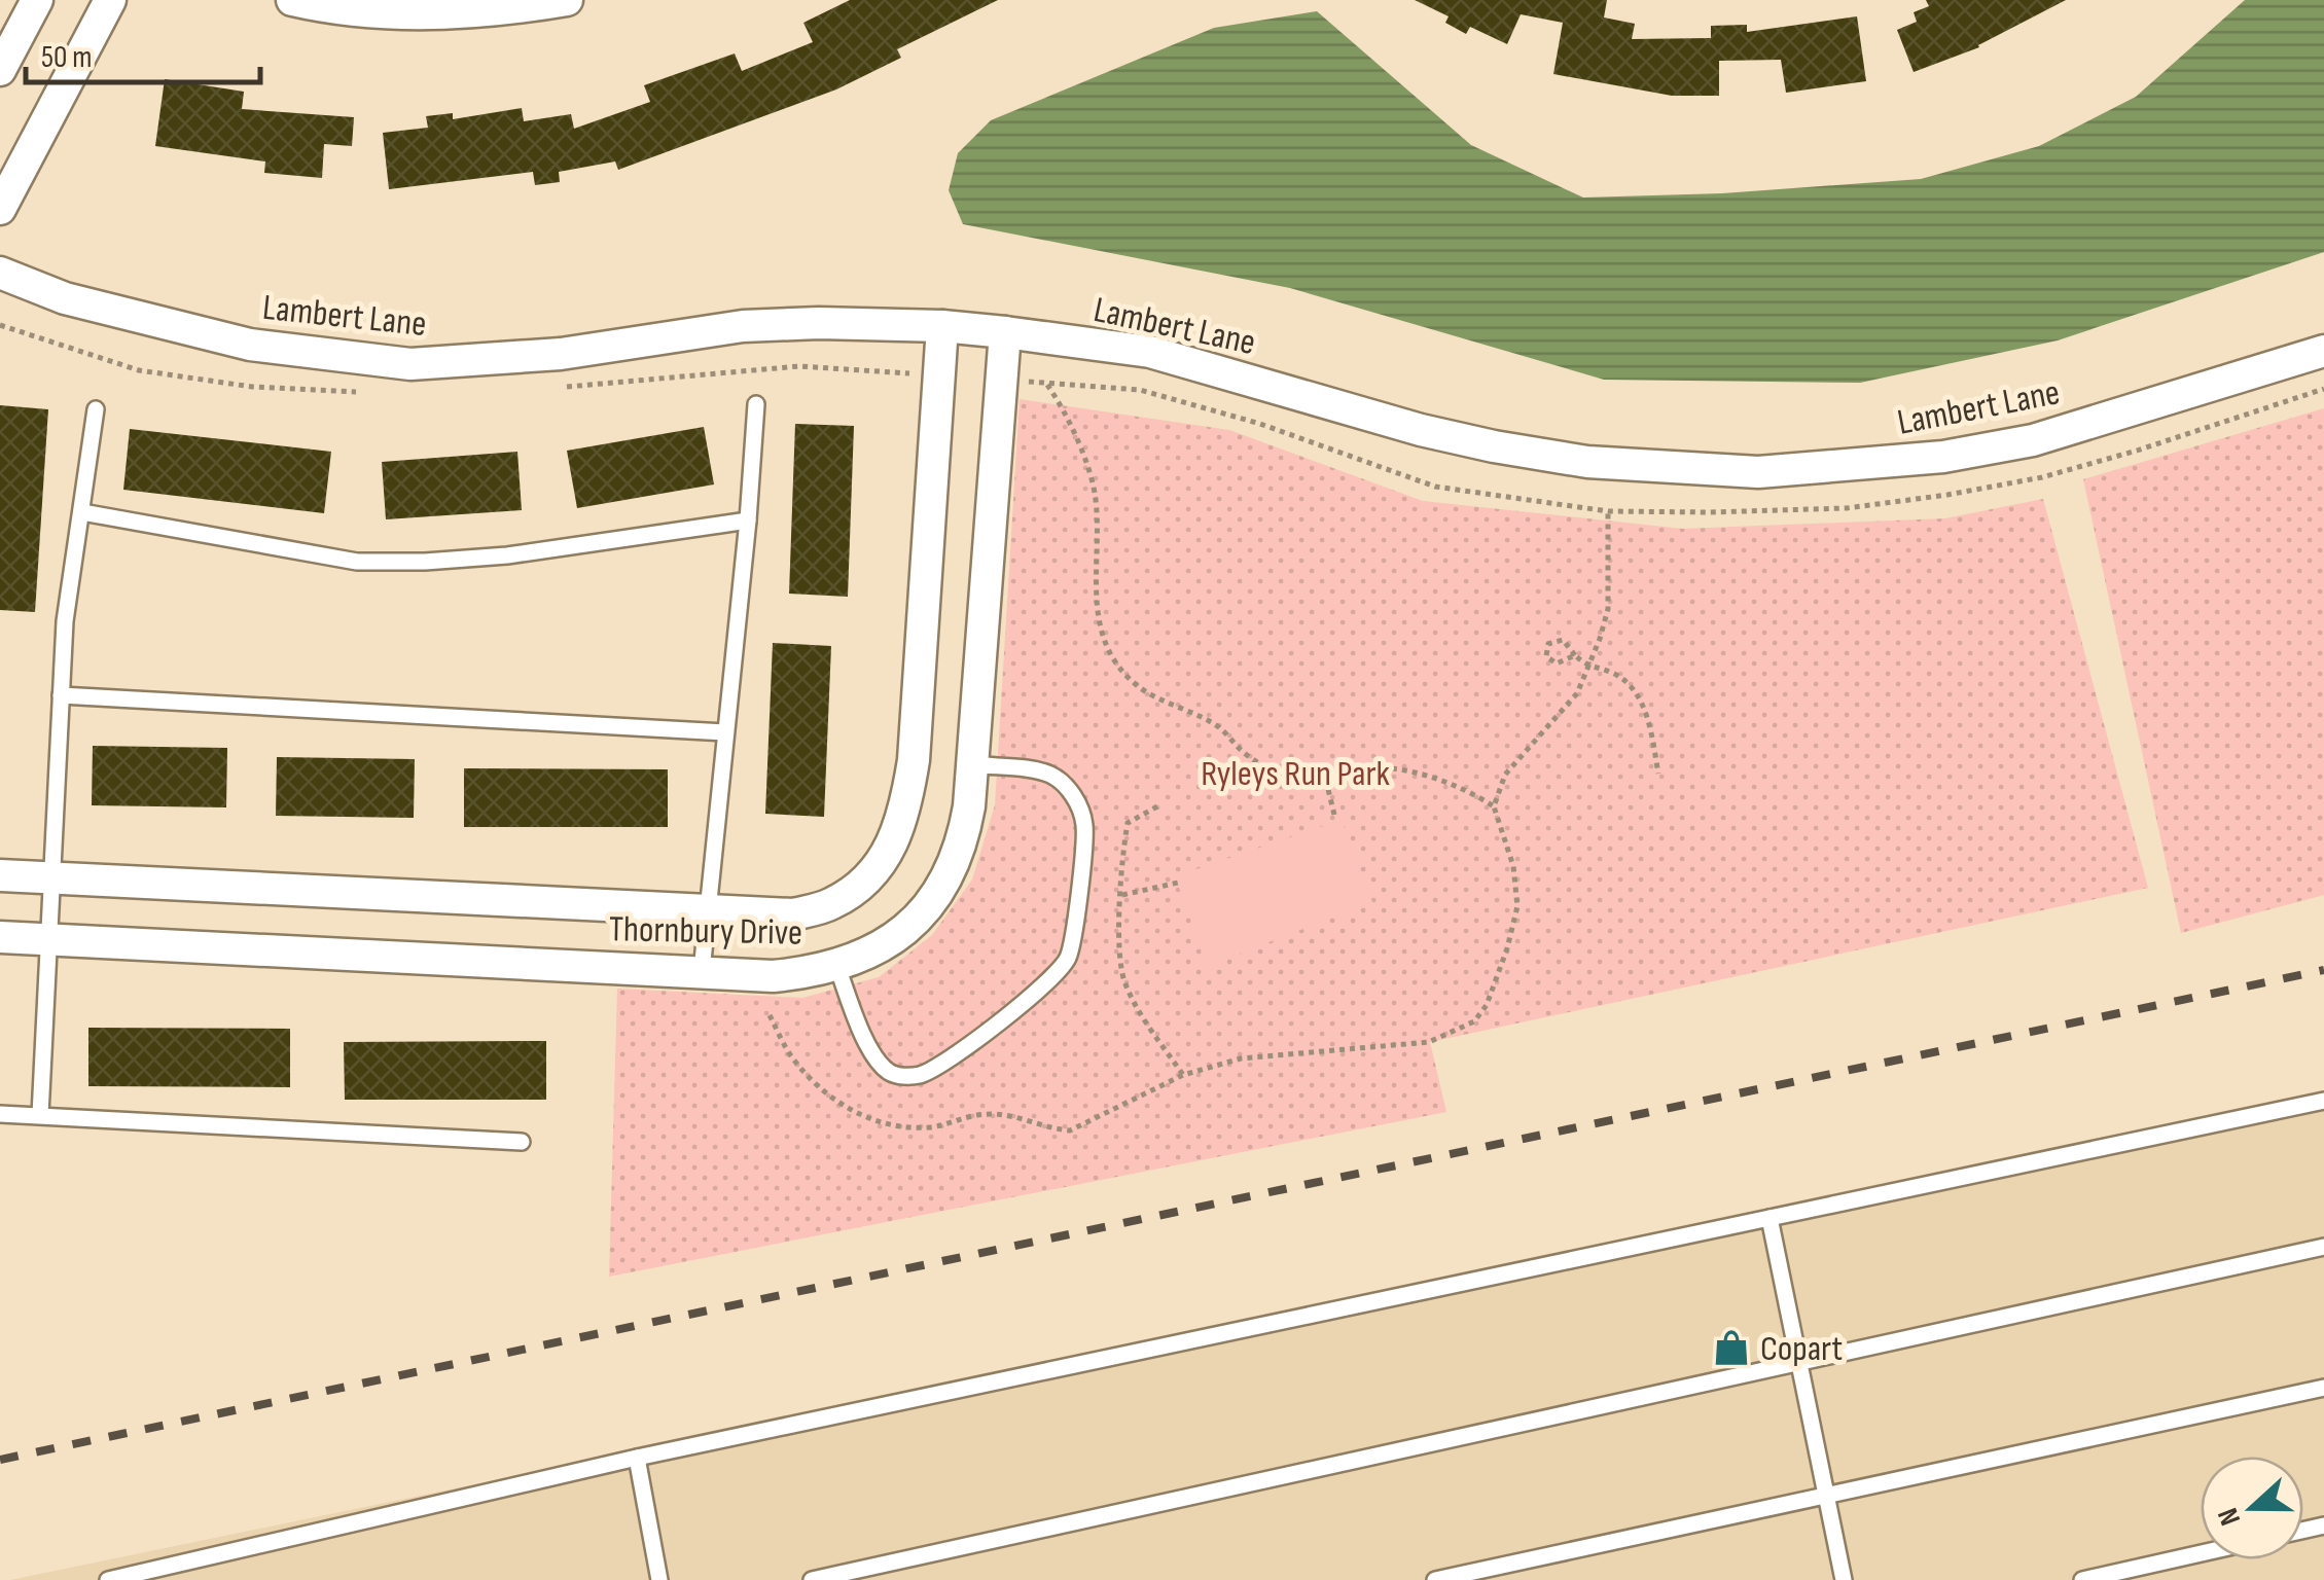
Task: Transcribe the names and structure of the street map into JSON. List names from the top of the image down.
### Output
{
  "streets": {
    "street": ["Lambert Lane", "Thornbury Drive"]
  },
  "crossings": [
    ["Lambert Lane", "Thornbury Drive"]
  ],
  "parks": ["Ryleys Run Park"],
  "places": {
    "shop": ["Copart"]
  },
  "scale_bar": "50 m",
  "north": "left"
}
